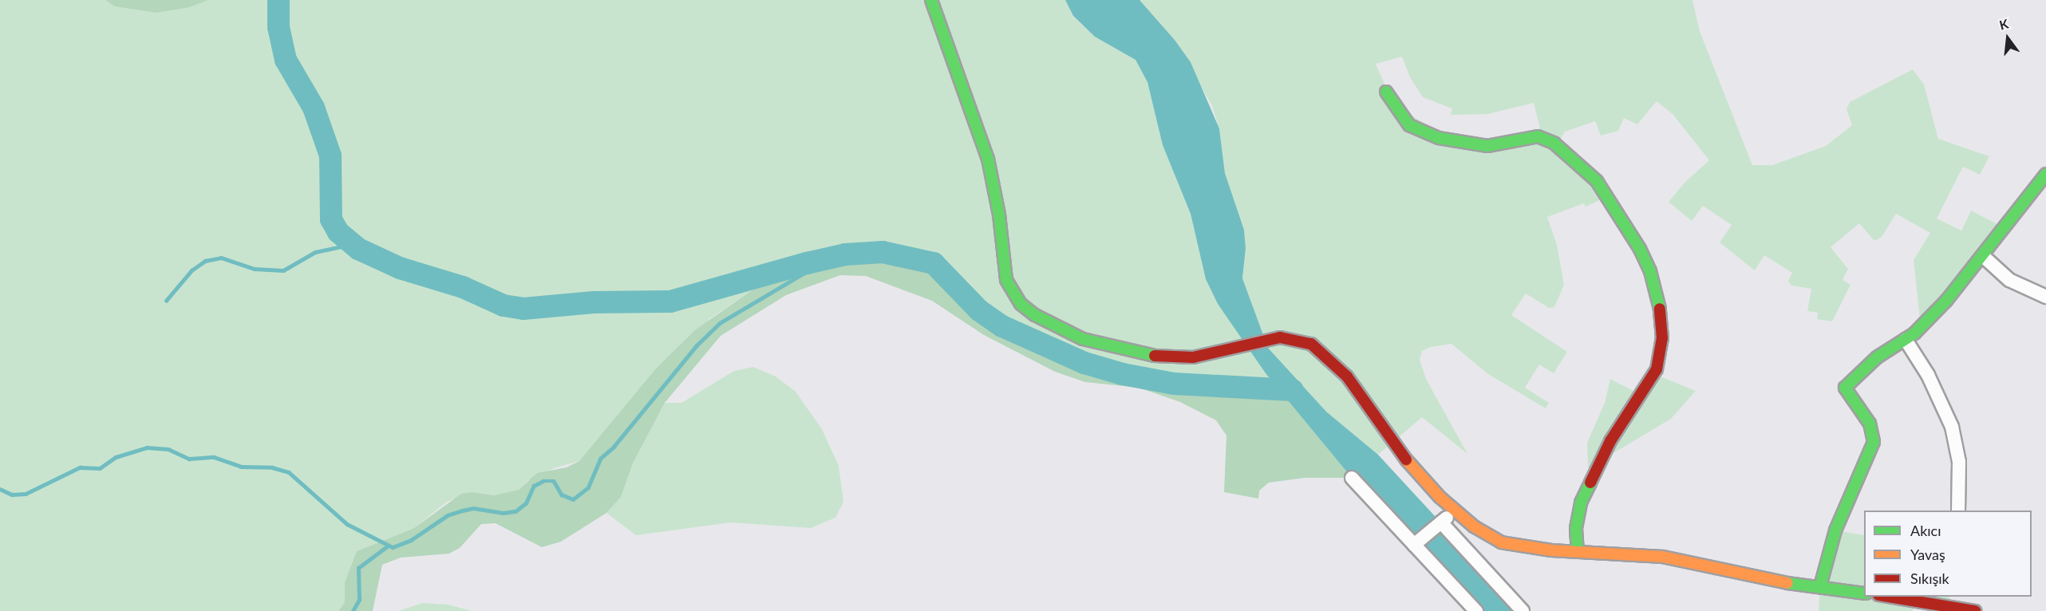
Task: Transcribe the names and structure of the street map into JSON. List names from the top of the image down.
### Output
{
  "legend": ["Akıcı", "Yavaş", "Sıkışık"],
  "north": "top"
}
